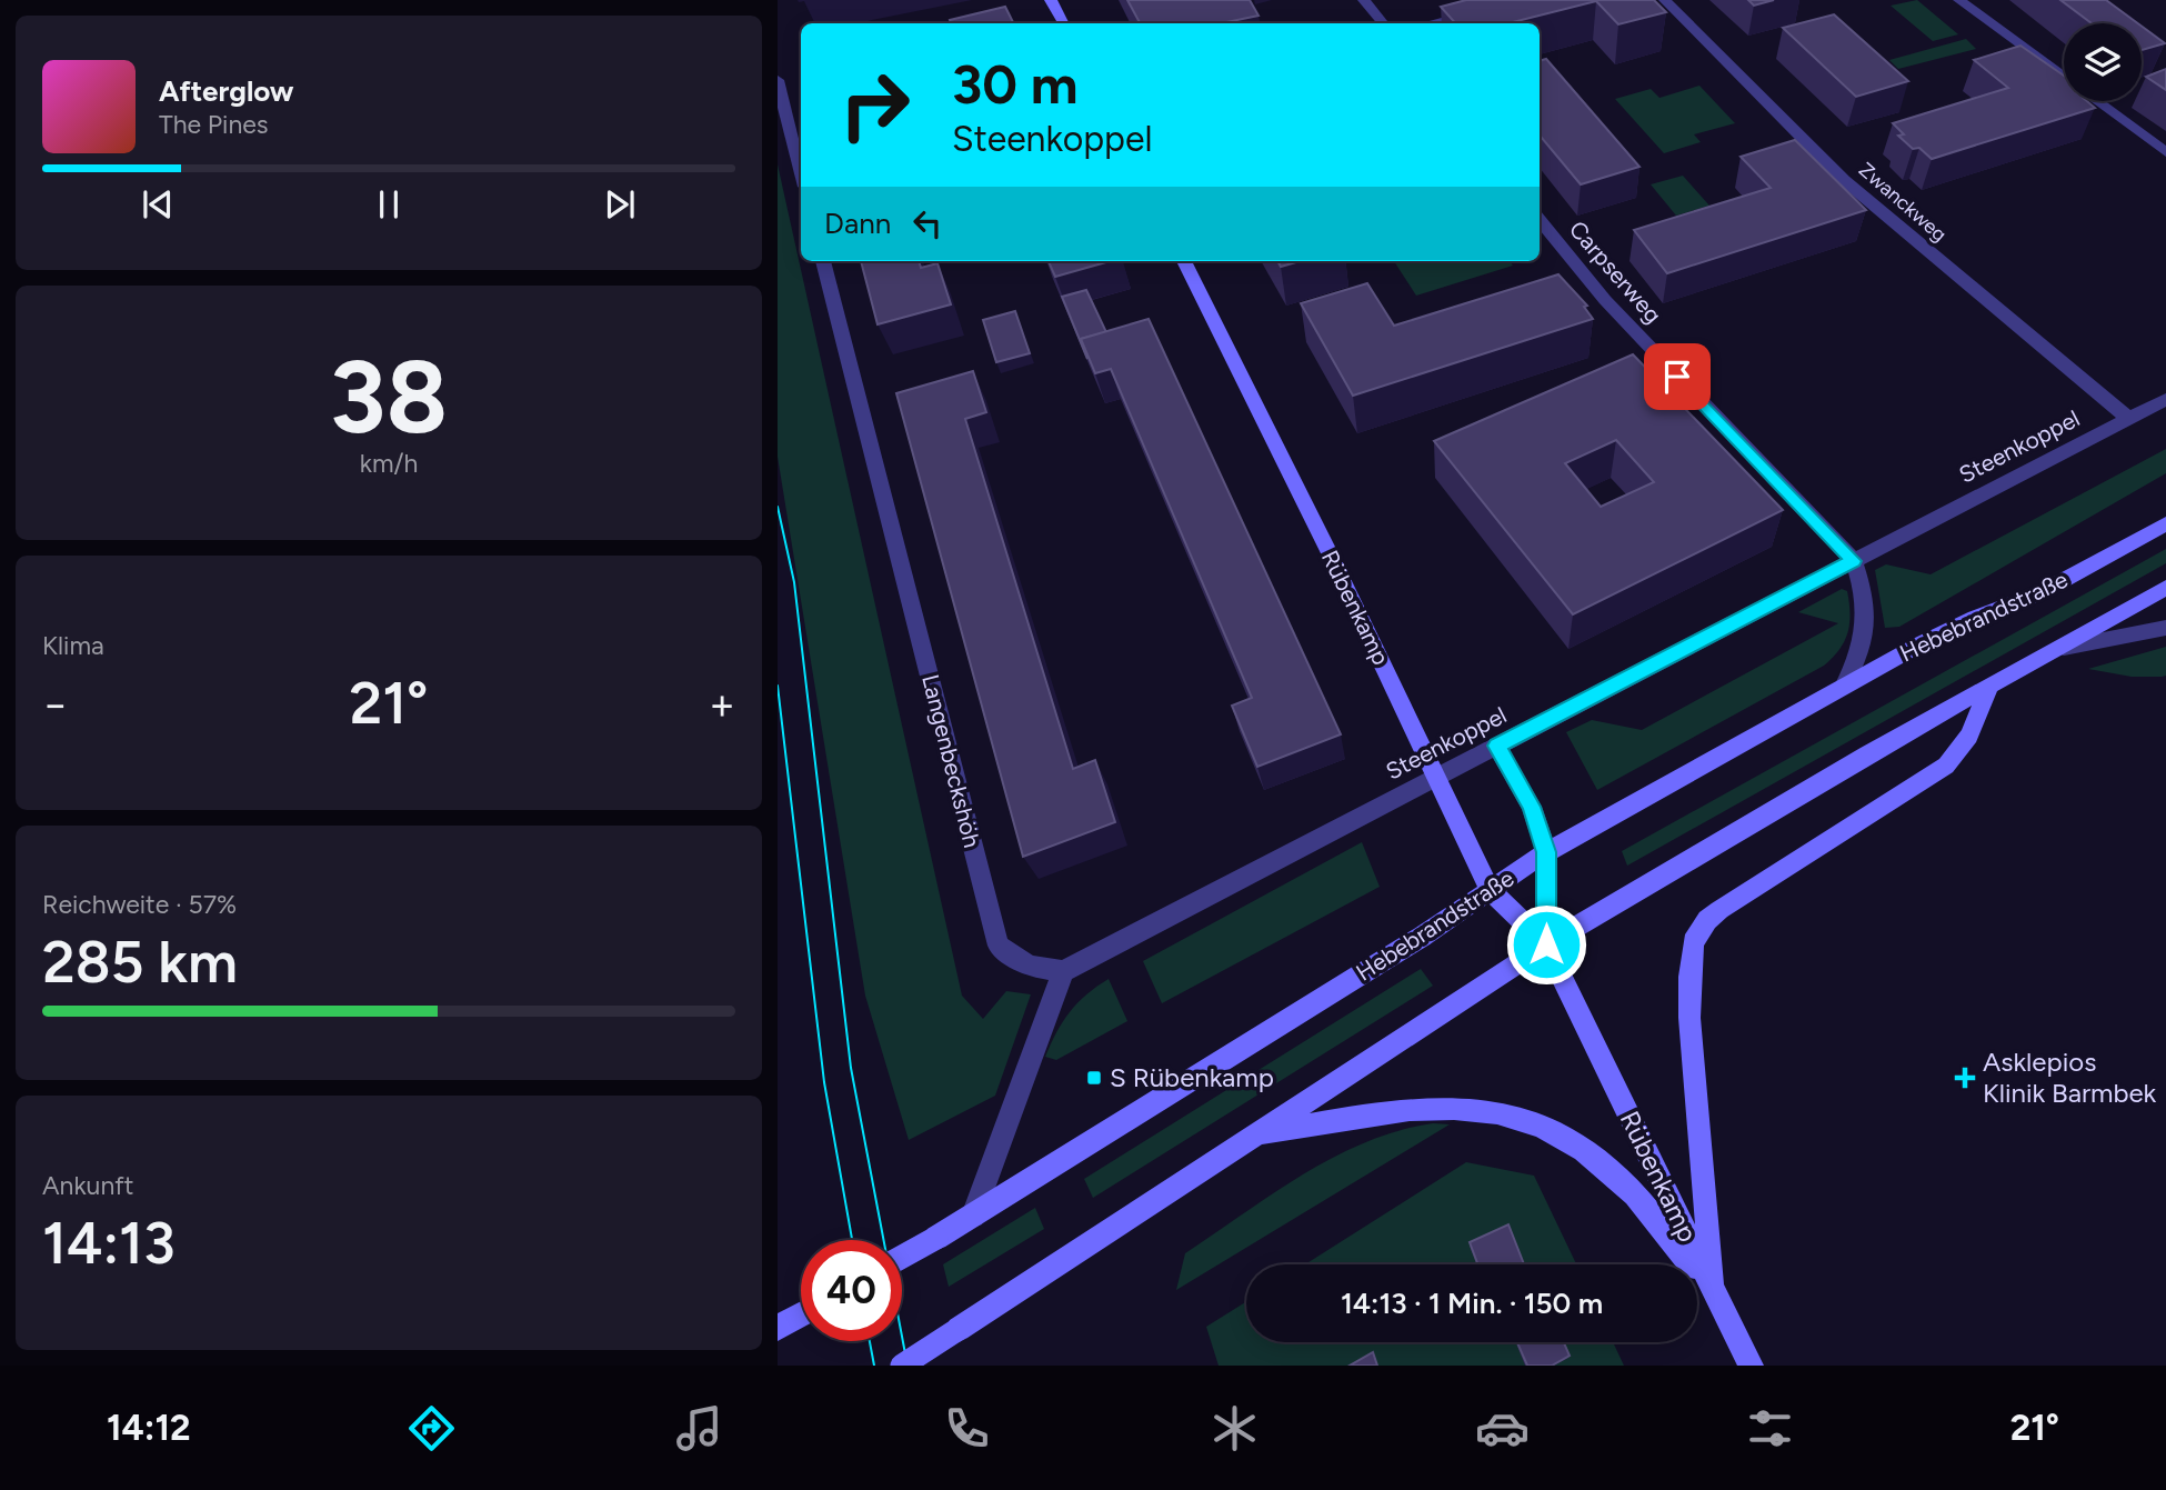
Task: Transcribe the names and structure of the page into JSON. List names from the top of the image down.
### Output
{
  "streets": {
    "main road": ["Rübenkamp", "Hebebrandstraße"],
    "street": [
      "Zwanckweg",
      "Carpserweg",
      "Steenkoppel",
      "Langenbeckshöh"
    ]
  },
  "crossings": [
    ["Zwanckweg", "Steenkoppel"],
    ["Carpserweg", "Steenkoppel"],
    ["Steenkoppel", "Rübenkamp"],
    ["Steenkoppel", "Langenbeckshöh"],
    ["Rübenkamp", "Hebebrandstraße"]
  ],
  "places": {
    "transit": ["S Rübenkamp"],
    "health": ["Asklepios Klinik Barmbek"]
  },
  "page": {
    "turn": ["30 m", "Steenkoppel"],
    "song": ["Afterglow", "The Pines"],
    "then": "Dann",
    "tile": [
      ["38", "km/h"],
      "Klima",
      ["Reichweite · 57%", "285 km"],
      ["Ankunft", "14:13"]
    ],
    "heat": ["−", "21°", "+"],
    "limit": "40",
    "trip": "14:13 · 1 Min. · 150 m",
    "tabs": ["14:12", "21°"]
  }
}
